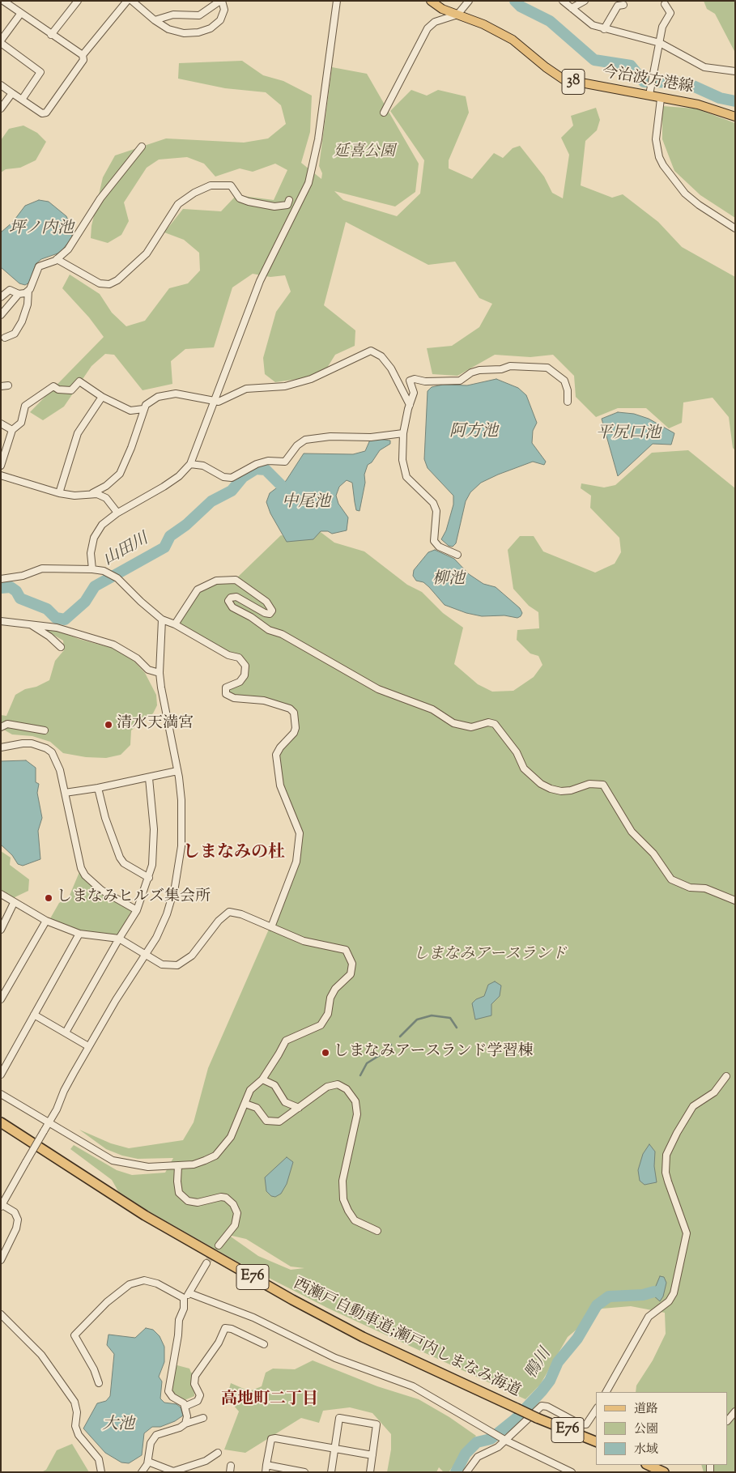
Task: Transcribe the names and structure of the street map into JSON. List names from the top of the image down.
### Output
{
  "streets": {
    "highway": ["E76", "西瀬戸自動車道;瀬戸内しまなみ海道"],
    "main road": ["今治波方港線", "38"]
  },
  "districts": ["しまなみの杜", "高地町二丁目"],
  "water": [
    "坪ノ内池",
    "阿方池",
    "平尻口池",
    "中尾池",
    "山田川",
    "柳池",
    "鴨川",
    "大池"
  ],
  "parks": ["延喜公園", "しまなみアースランド"],
  "places": ["清水天満宮", "しまなみヒルズ集会所", "しまなみアースランド学習棟"],
  "legend": ["道路", "公園", "水域"]
}
